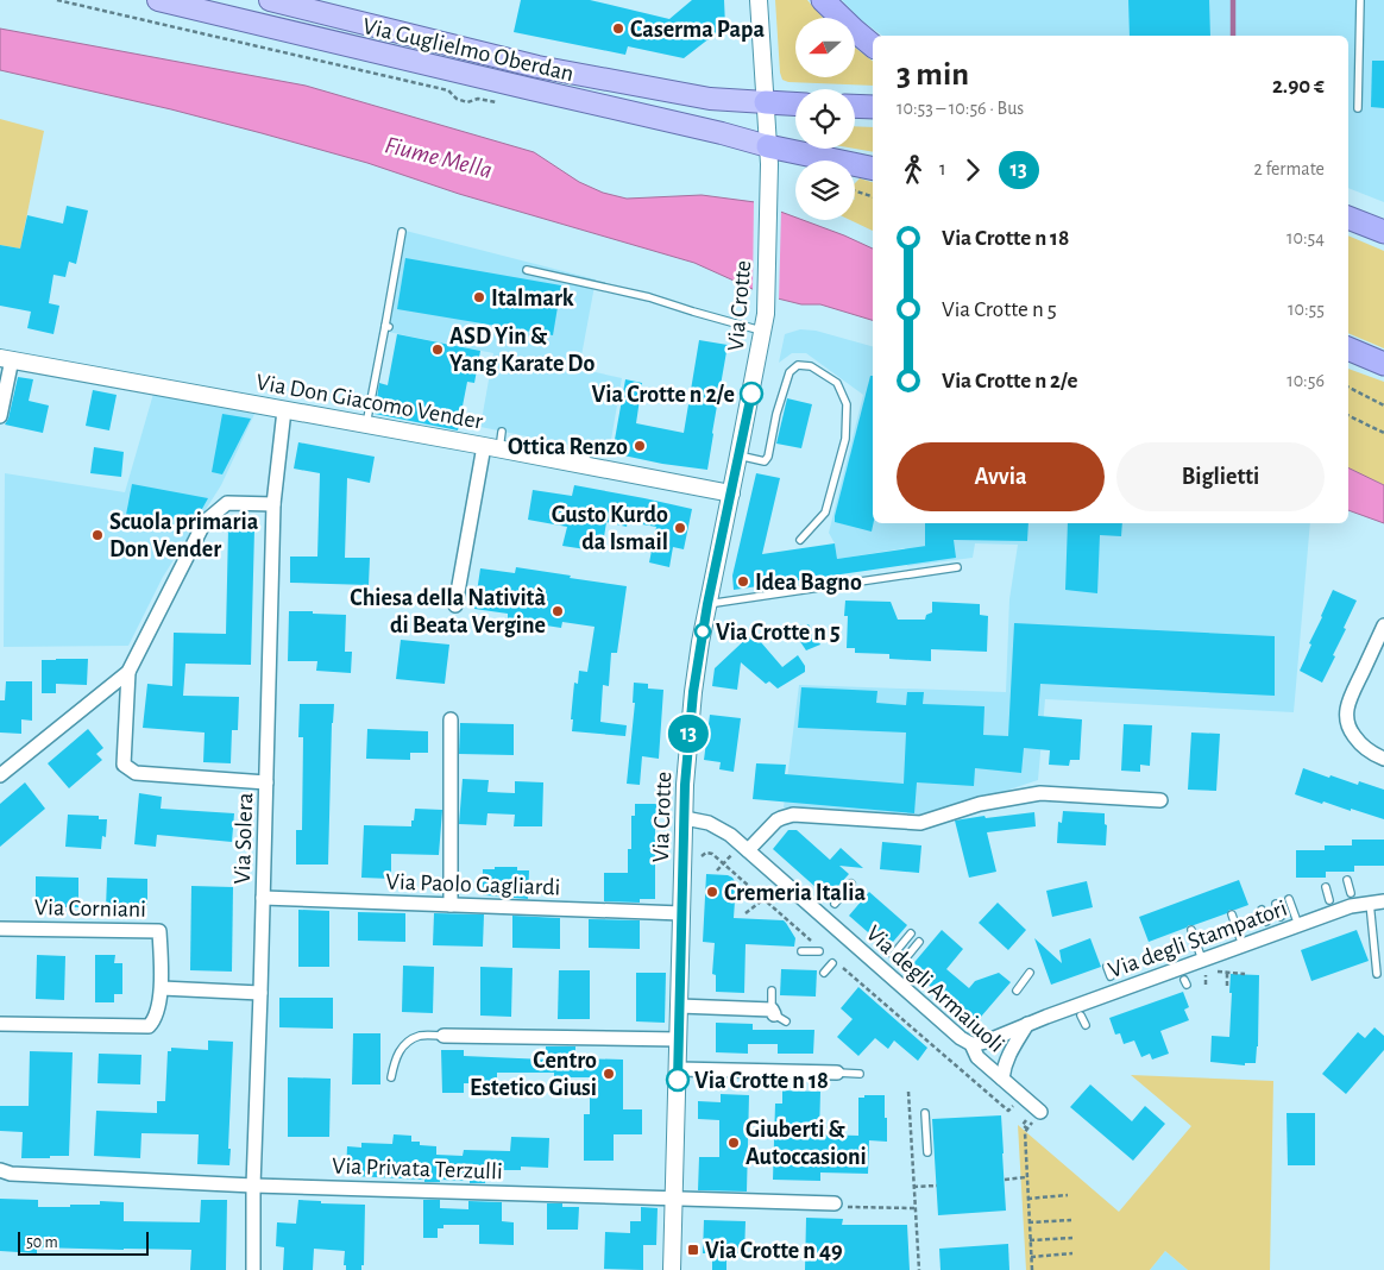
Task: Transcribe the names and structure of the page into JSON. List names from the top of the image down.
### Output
{
  "streets": {
    "main road": ["Via Guglielmo Oberdan"],
    "street": [
      "Via Crotte",
      "Via Don Giacomo Vender",
      "Via Solera",
      "Via Paolo Gagliardi",
      "Via Corniani",
      "Via degli Stampatori",
      "Via degli Armaiuoli",
      "Via Privata Terzulli"
    ]
  },
  "crossings": [
    ["Via Guglielmo Oberdan", "Via Crotte"],
    ["Via Crotte", "Via Don Giacomo Vender"],
    ["Via Crotte", "Via Paolo Gagliardi"],
    ["Via Crotte", "Via degli Armaiuoli"],
    ["Via Crotte", "Via Privata Terzulli"],
    ["Via Don Giacomo Vender", "Via Solera"],
    ["Via Solera", "Via Paolo Gagliardi"],
    ["Via Solera", "Via Privata Terzulli"],
    ["Via degli Stampatori", "Via degli Armaiuoli"]
  ],
  "water": ["Fiume Mella"],
  "places": {
    "other": [
      "Caserma Papa",
      "Italmark",
      "ASD Yin & Yang Karate Do",
      "Via Crotte n 2/e",
      "Ottica Renzo",
      "Gusto Kurdo da Ismail",
      "Scuola primaria Don Vender",
      "Idea Bagno",
      "Chiesa della Natività di Beata Vergine",
      "Via Crotte n 5",
      "Cremeria Italia",
      "Centro Estetico Giusi",
      "Via Crotte n 18",
      "Giuberti & Autoccasioni"
    ],
    "transit": ["Via Crotte n 49"]
  },
  "lines": ["bus line 13"],
  "scale_bar": "50 m",
  "north": "left",
  "page": {
    "on_map": "13",
    "heading": ["3 min", "10:53 – 10:56 · Bus", "2.90 €"],
    "legs": ["1", "13", "2 fermate"],
    "list": [
      {
        "name": "Via Crotte n 18",
        "value": "10:54"
      },
      {
        "name": "Via Crotte n 5",
        "value": "10:55"
      },
      {
        "name": "Via Crotte n 2/e",
        "value": "10:56"
      }
    ],
    "buttons": ["Avvia", "Biglietti"],
    "scale": "50 m"
  }
}
